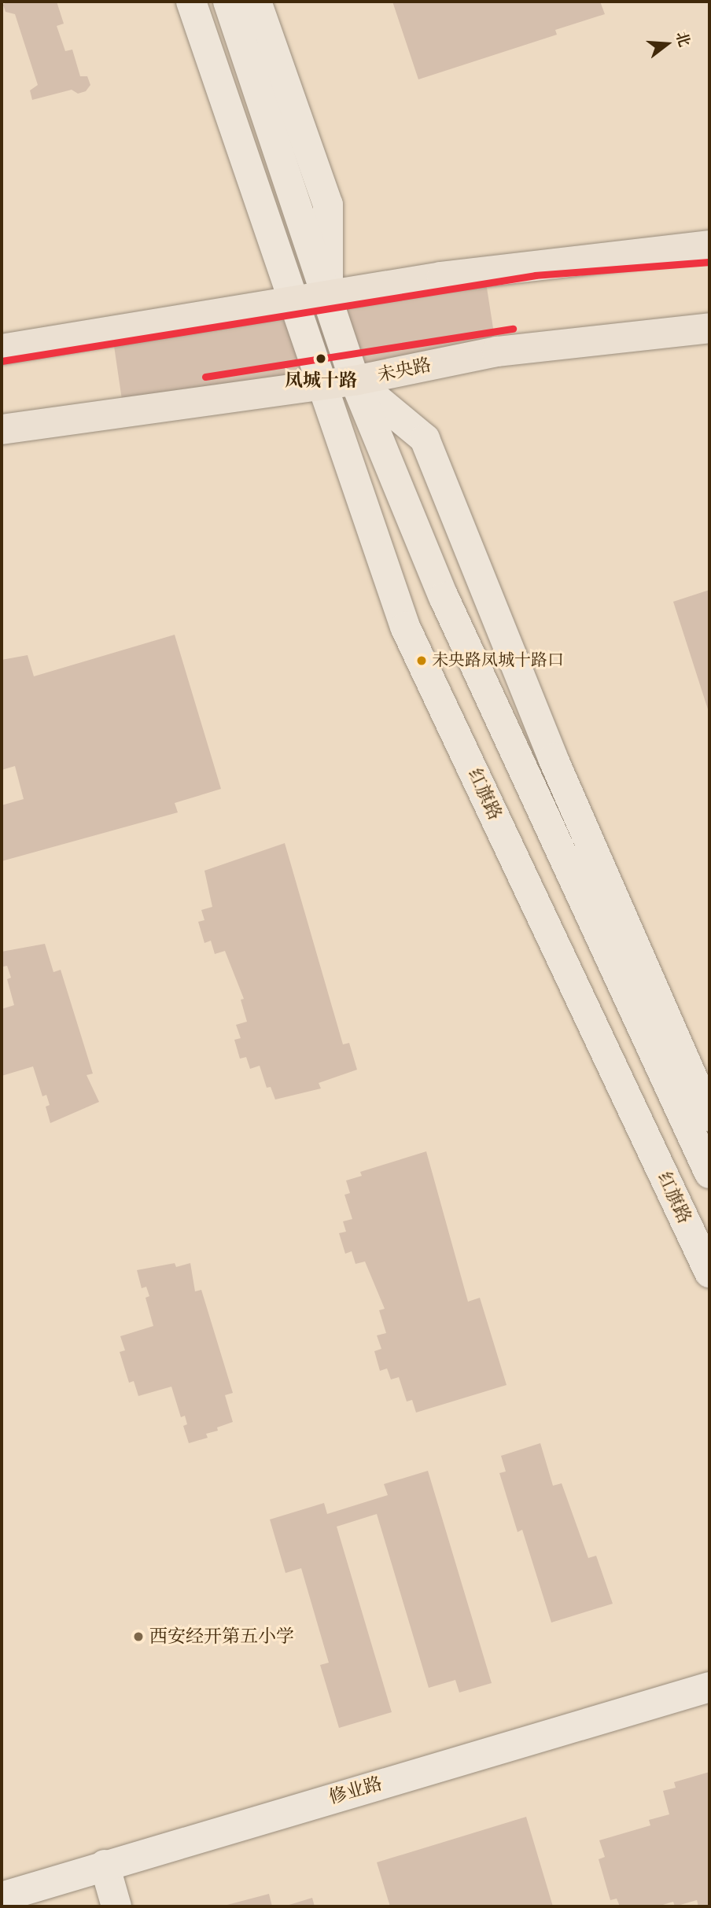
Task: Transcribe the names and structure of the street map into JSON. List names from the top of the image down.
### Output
{
  "streets": {
    "main road": ["未央路", "红旗路", "修业路"]
  },
  "crossings": [
    ["未央路", "红旗路"]
  ],
  "places": ["凤城十路", "未央路凤城十路口", "西安经开第五小学"],
  "north": "right"
}
